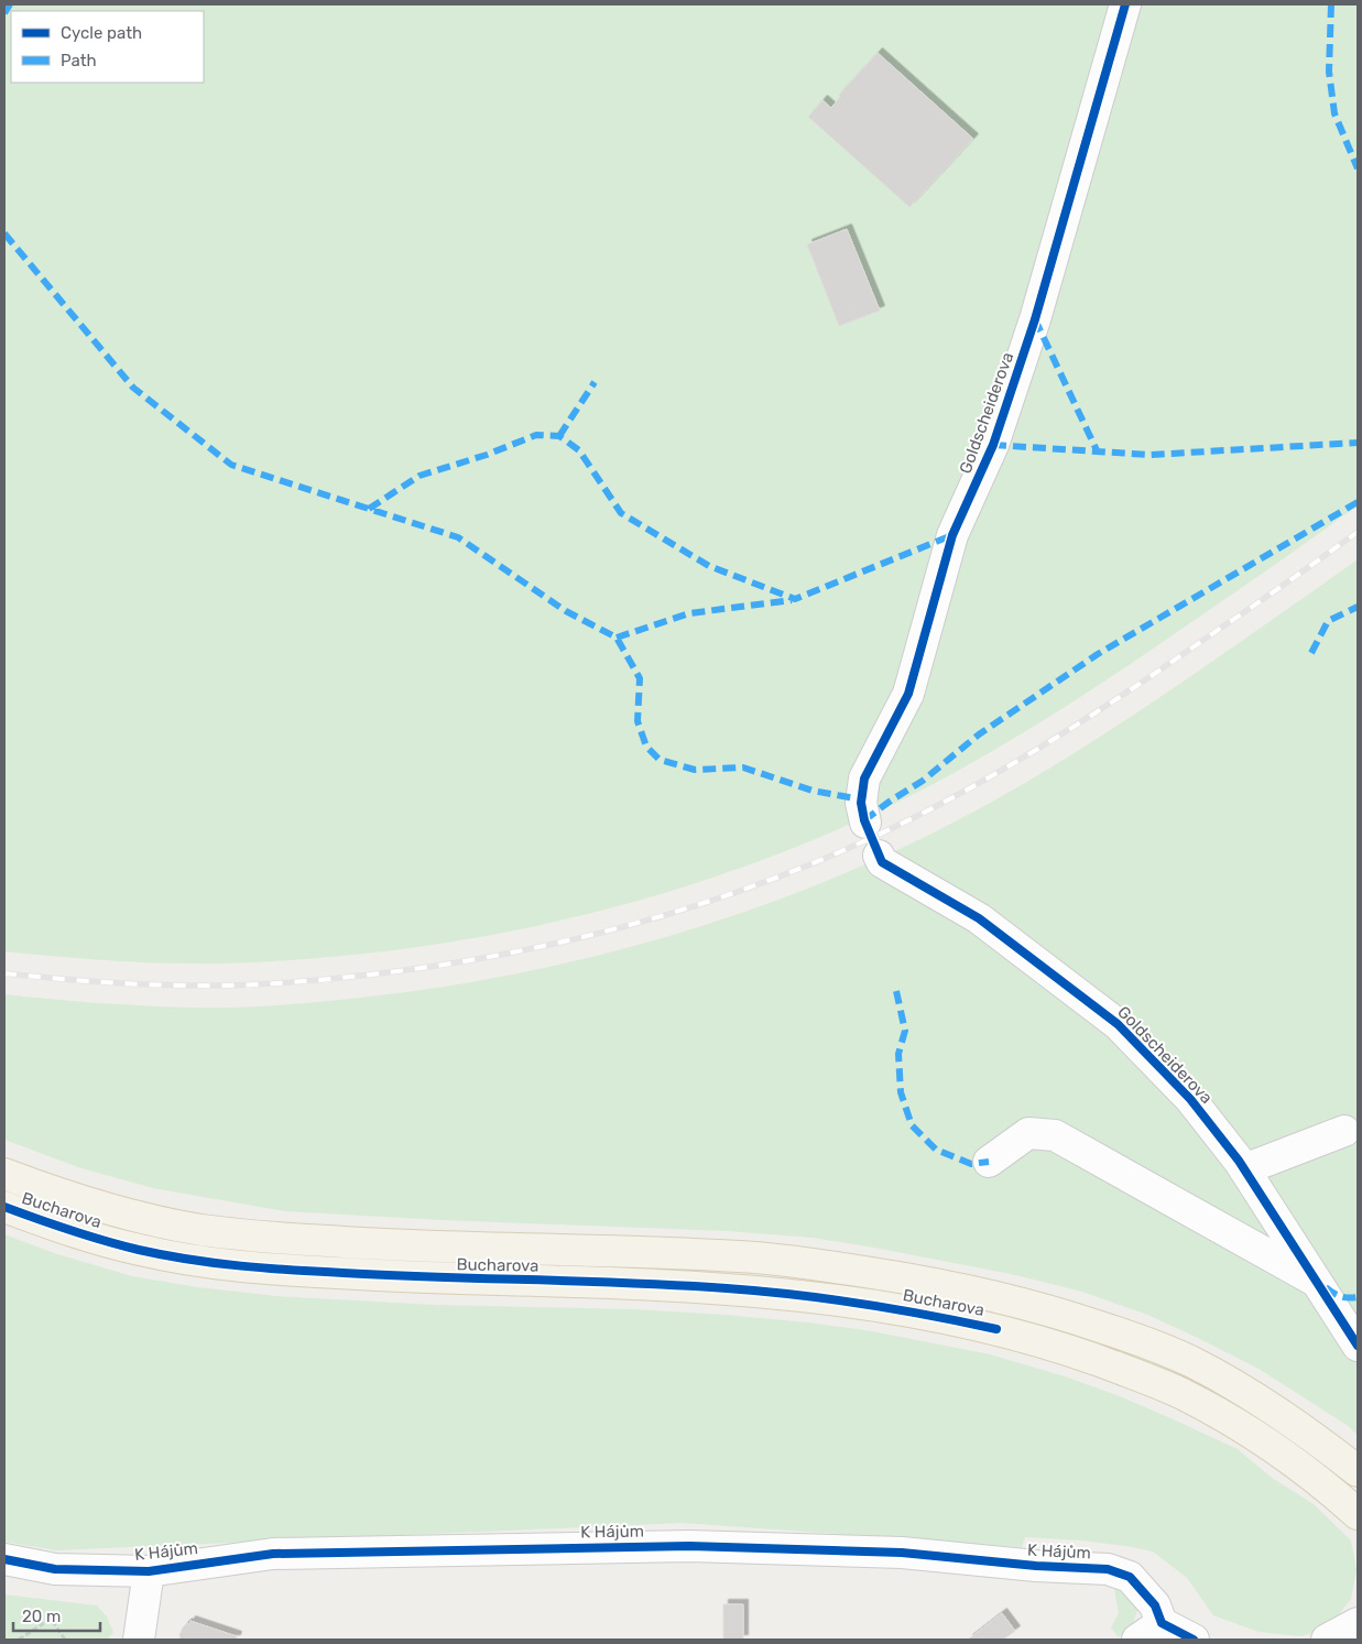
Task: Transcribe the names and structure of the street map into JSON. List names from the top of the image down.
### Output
{
  "streets": {
    "main road": ["Bucharova"],
    "street": ["Goldscheiderova", "K Hájům"]
  },
  "legend": ["Cycle path", "Path"],
  "scale_bar": "20 m"
}
